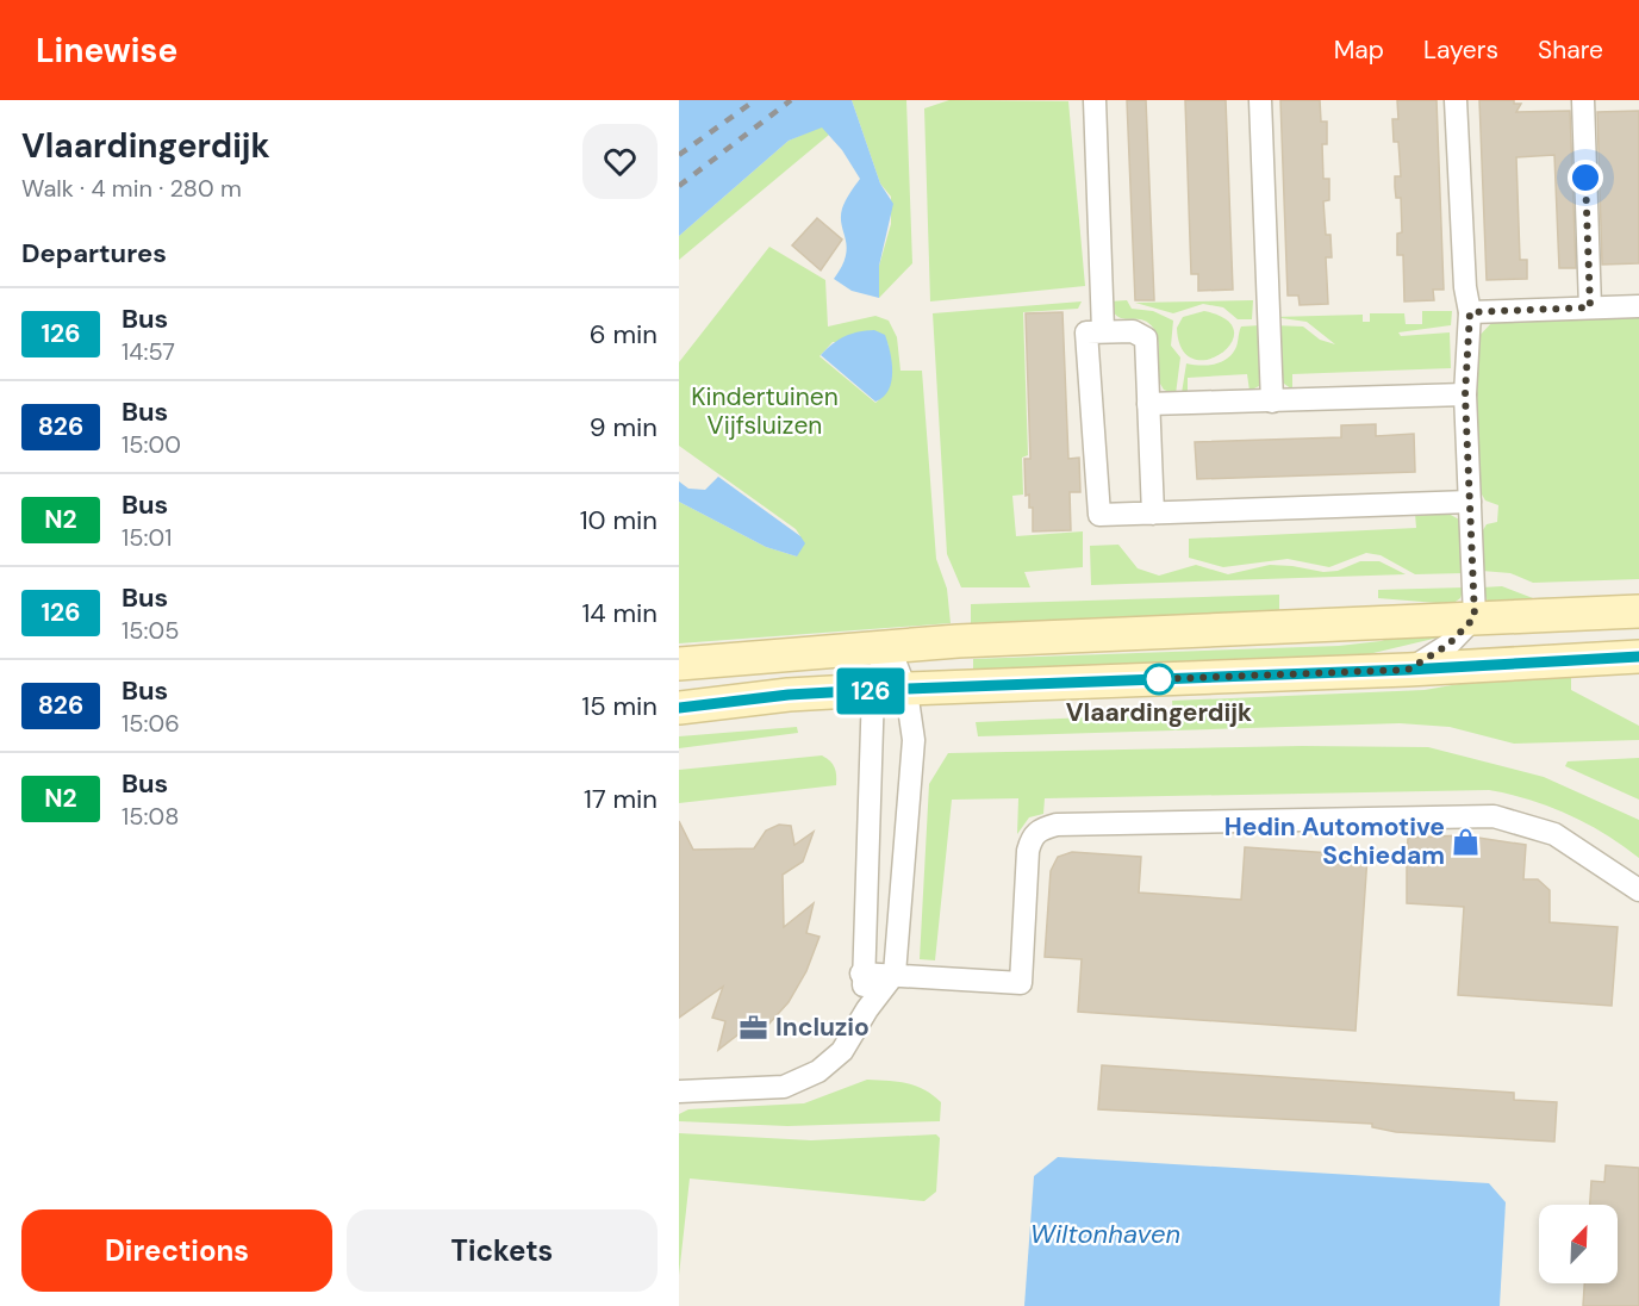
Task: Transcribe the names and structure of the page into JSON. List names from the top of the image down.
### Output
{
  "water": ["Wiltonhaven"],
  "parks": ["Kindertuinen Vijfsluizen"],
  "places": {
    "other": ["Vlaardingerdijk"],
    "shop": ["Hedin Automotive Schiedam"],
    "office": ["Incluzio"]
  },
  "lines": ["bus line 126"],
  "north": "top right",
  "page": {
    "header": "Linewise",
    "nav": ["Map", "Layers", "Share"],
    "heading": [
      ["Vlaardingerdijk", "Walk · 4 min · 280 m"],
      "Departures"
    ],
    "on_map": "126",
    "list": [
      {
        "mark": "126",
        "name": "Bus",
        "note": "14:57",
        "value": "6 min"
      },
      {
        "mark": "826",
        "name": "Bus",
        "note": "15:00",
        "value": "9 min"
      },
      {
        "mark": "N2",
        "name": "Bus",
        "note": "15:01",
        "value": "10 min"
      },
      {
        "mark": "126",
        "name": "Bus",
        "note": "15:05",
        "value": "14 min"
      },
      {
        "mark": "826",
        "name": "Bus",
        "note": "15:06",
        "value": "15 min"
      },
      {
        "mark": "N2",
        "name": "Bus",
        "note": "15:08",
        "value": "17 min"
      }
    ],
    "buttons": ["Directions", "Tickets"]
  }
}
